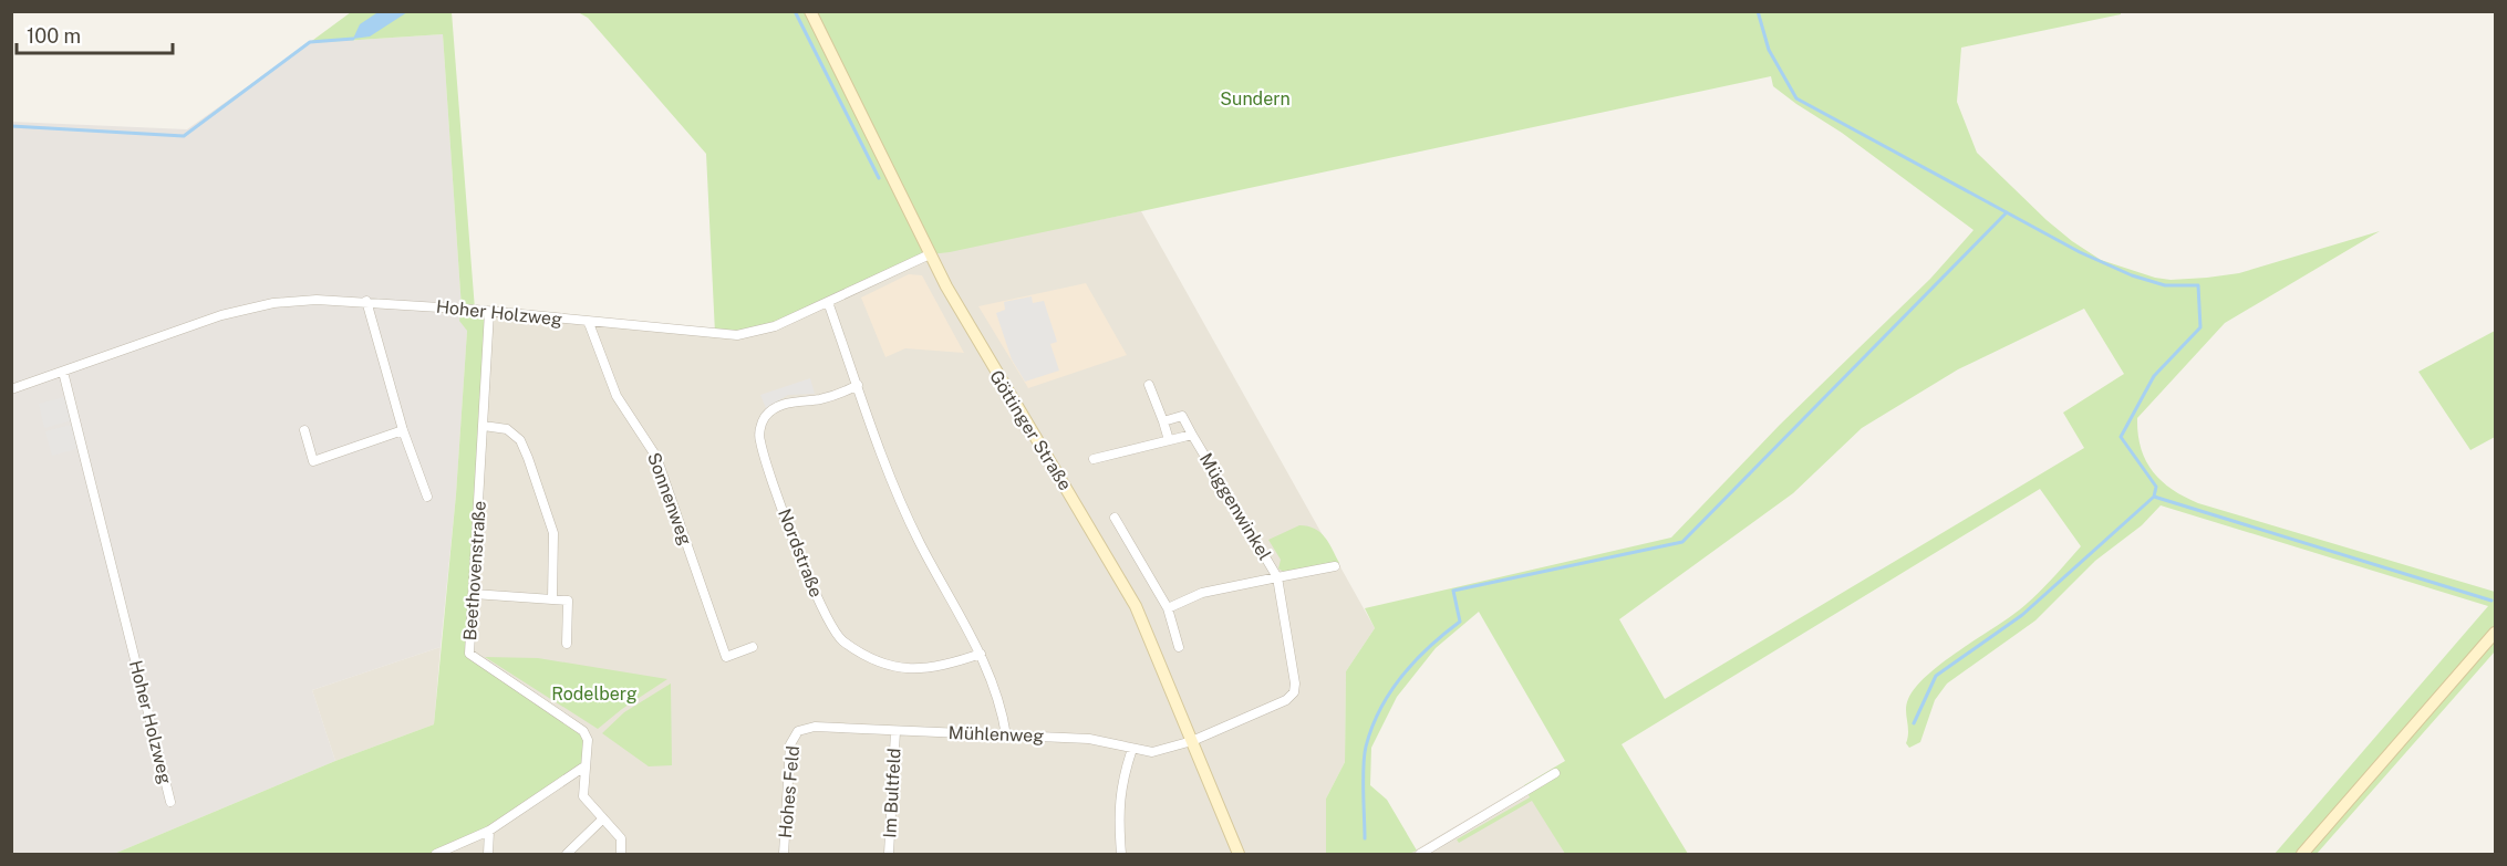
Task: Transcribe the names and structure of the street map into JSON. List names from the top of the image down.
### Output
{
  "streets": {
    "street": [
      "Hoher Holzweg",
      "Göttinger Straße",
      "Sonnenweg",
      "Müggenwinkel",
      "Nordstraße",
      "Beethovenstraße",
      "Mühlenweg",
      "Hohes Feld",
      "Im Bultfeld"
    ]
  },
  "crossings": [
    ["Hoher Holzweg", "Göttinger Straße"],
    ["Hoher Holzweg", "Sonnenweg"],
    ["Hoher Holzweg", "Beethovenstraße"],
    ["Göttinger Straße", "Müggenwinkel"],
    ["Göttinger Straße", "Mühlenweg"],
    ["Müggenwinkel", "Mühlenweg"],
    ["Mühlenweg", "Hohes Feld"],
    ["Mühlenweg", "Im Bultfeld"]
  ],
  "parks": ["Sundern", "Rodelberg"],
  "scale_bar": "100 m"
}
